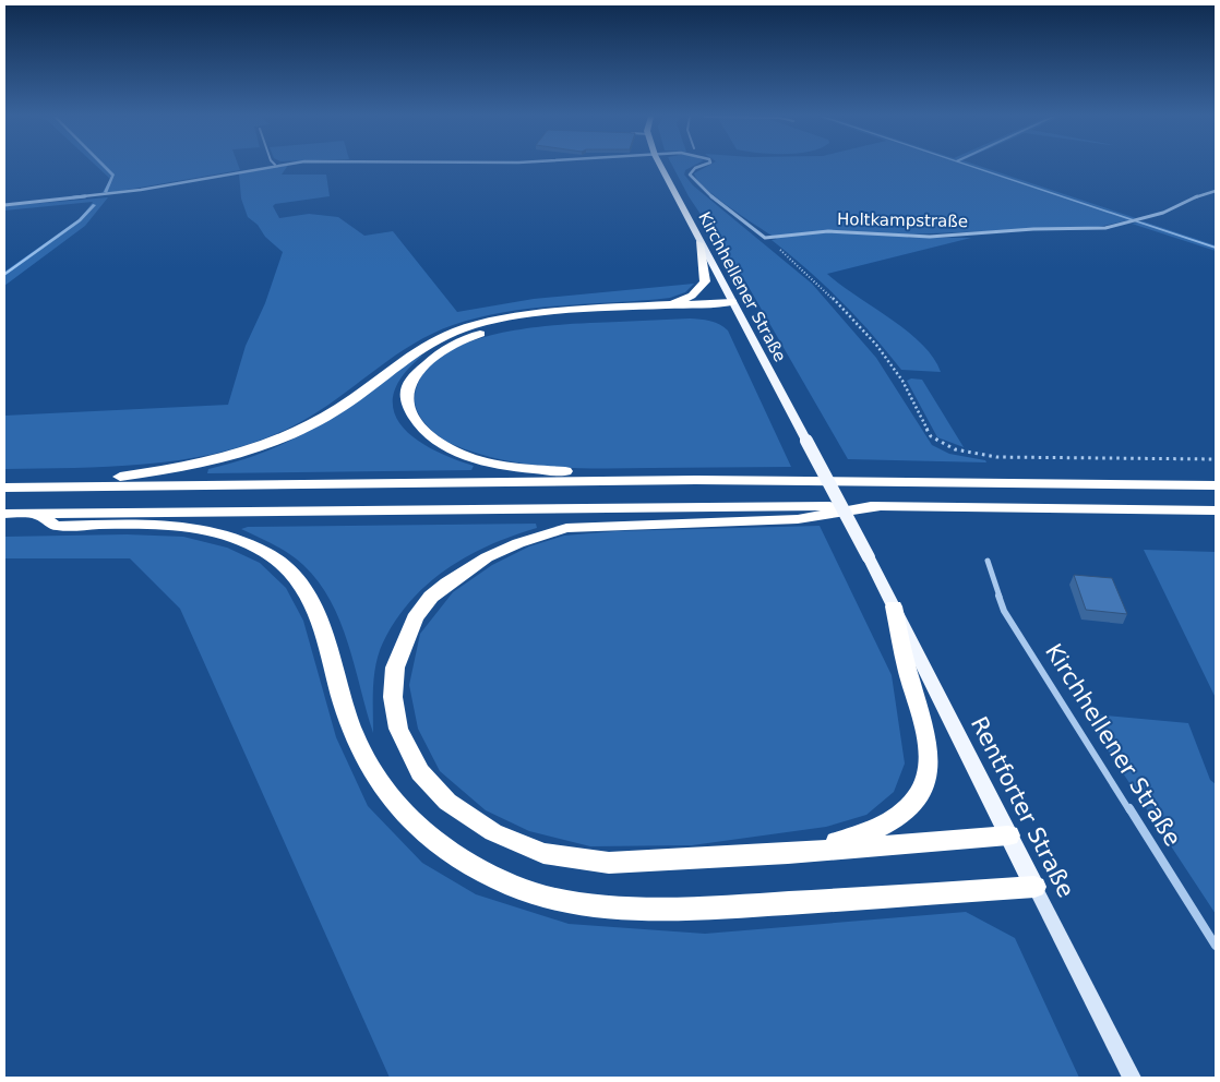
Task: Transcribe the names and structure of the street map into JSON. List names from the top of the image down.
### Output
{
  "streets": {
    "main road": ["Kirchhellener Straße", "Rentforter Straße"],
    "street": ["Holtkampstraße"]
  },
  "crossings": [
    ["Kirchhellener Straße", "Rentforter Straße"]
  ]
}
